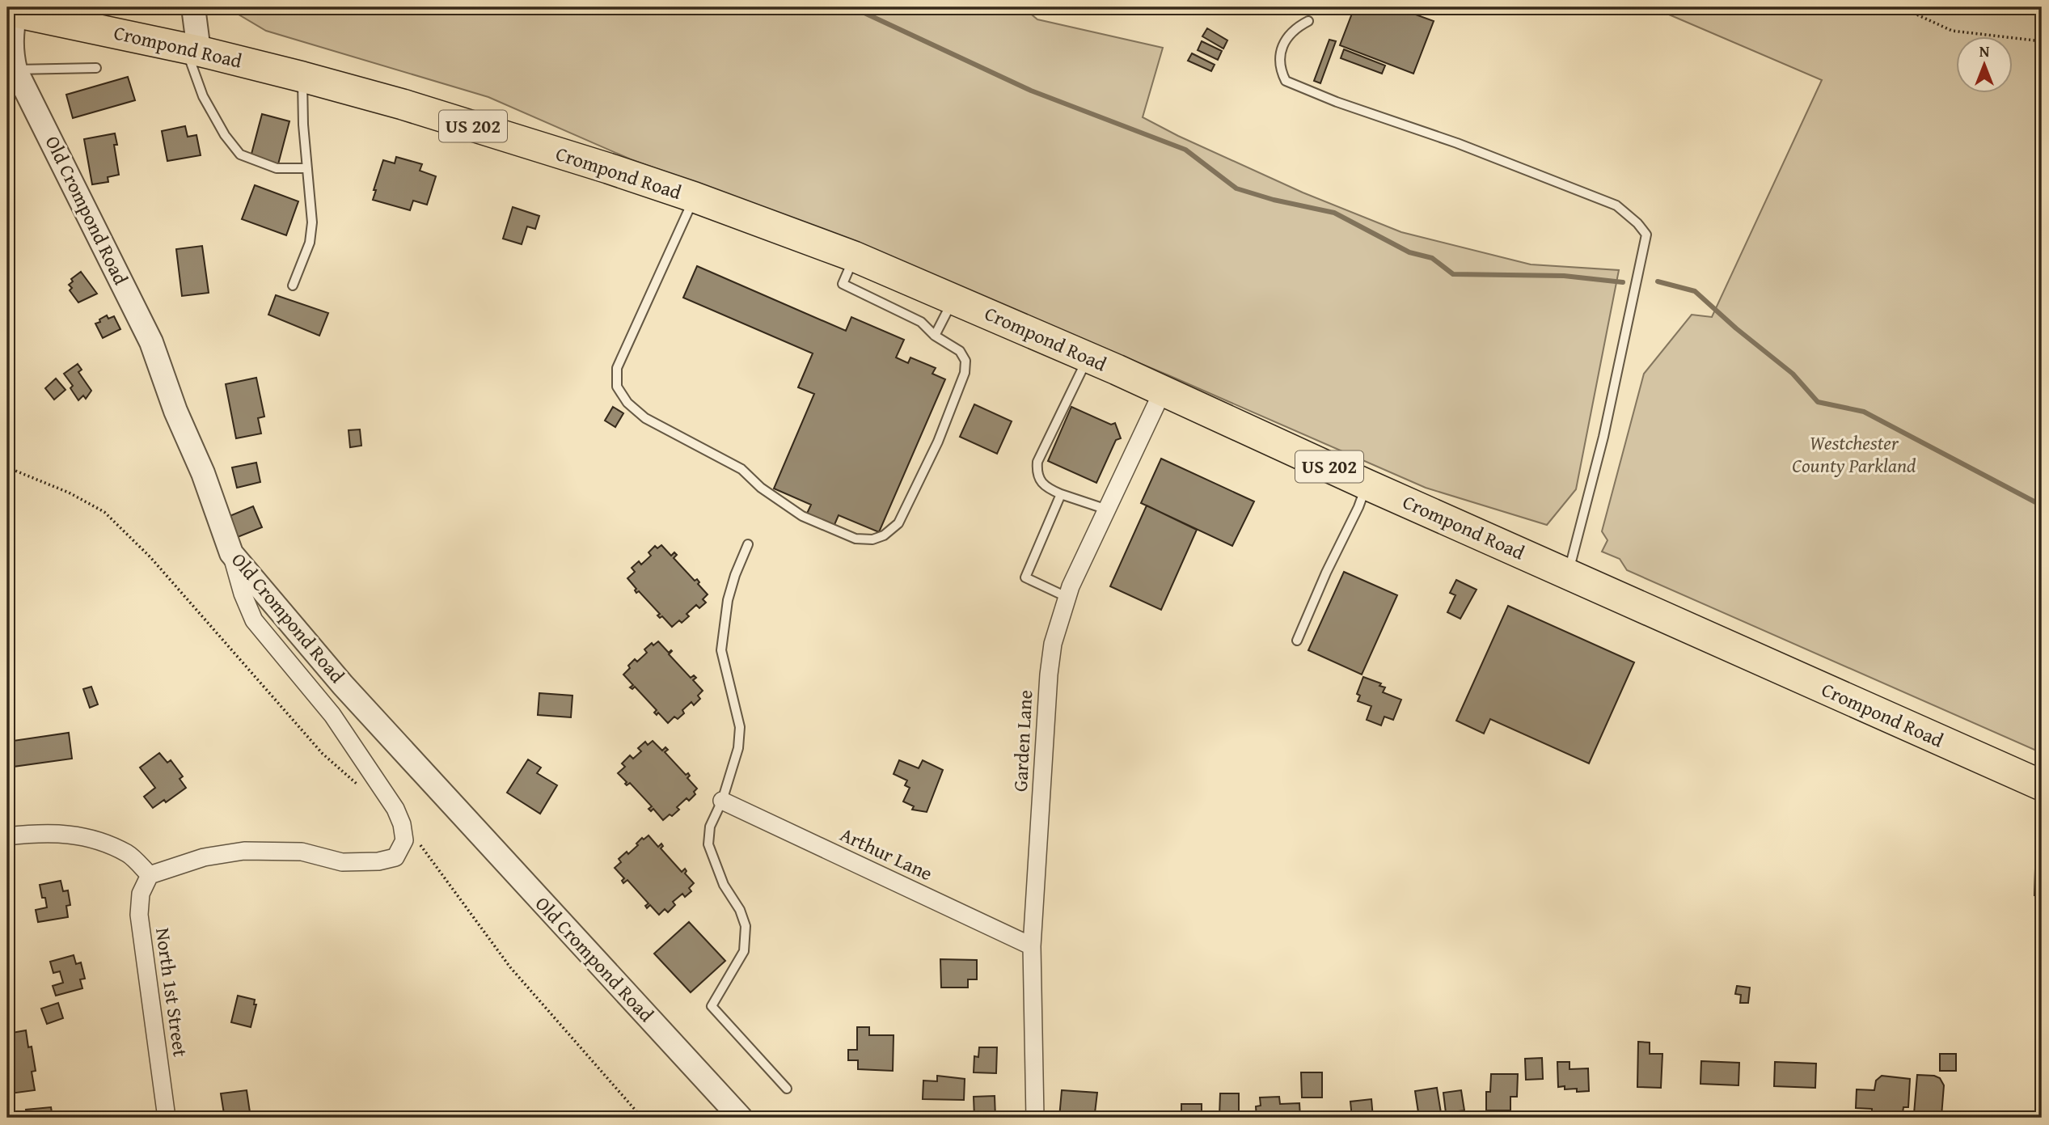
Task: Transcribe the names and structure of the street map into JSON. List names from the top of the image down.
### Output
{
  "streets": {
    "highway": ["Crompond Road", "US 202"],
    "street": [
      "Old Crompond Road",
      "Garden Lane",
      "Arthur Lane",
      "North 1st Street"
    ]
  },
  "crossings": [
    ["Crompond Road", "Old Crompond Road"],
    ["Crompond Road", "Garden Lane"],
    ["Garden Lane", "Arthur Lane"]
  ],
  "parks": ["Westchester County Parkland"],
  "north": "top"
}
